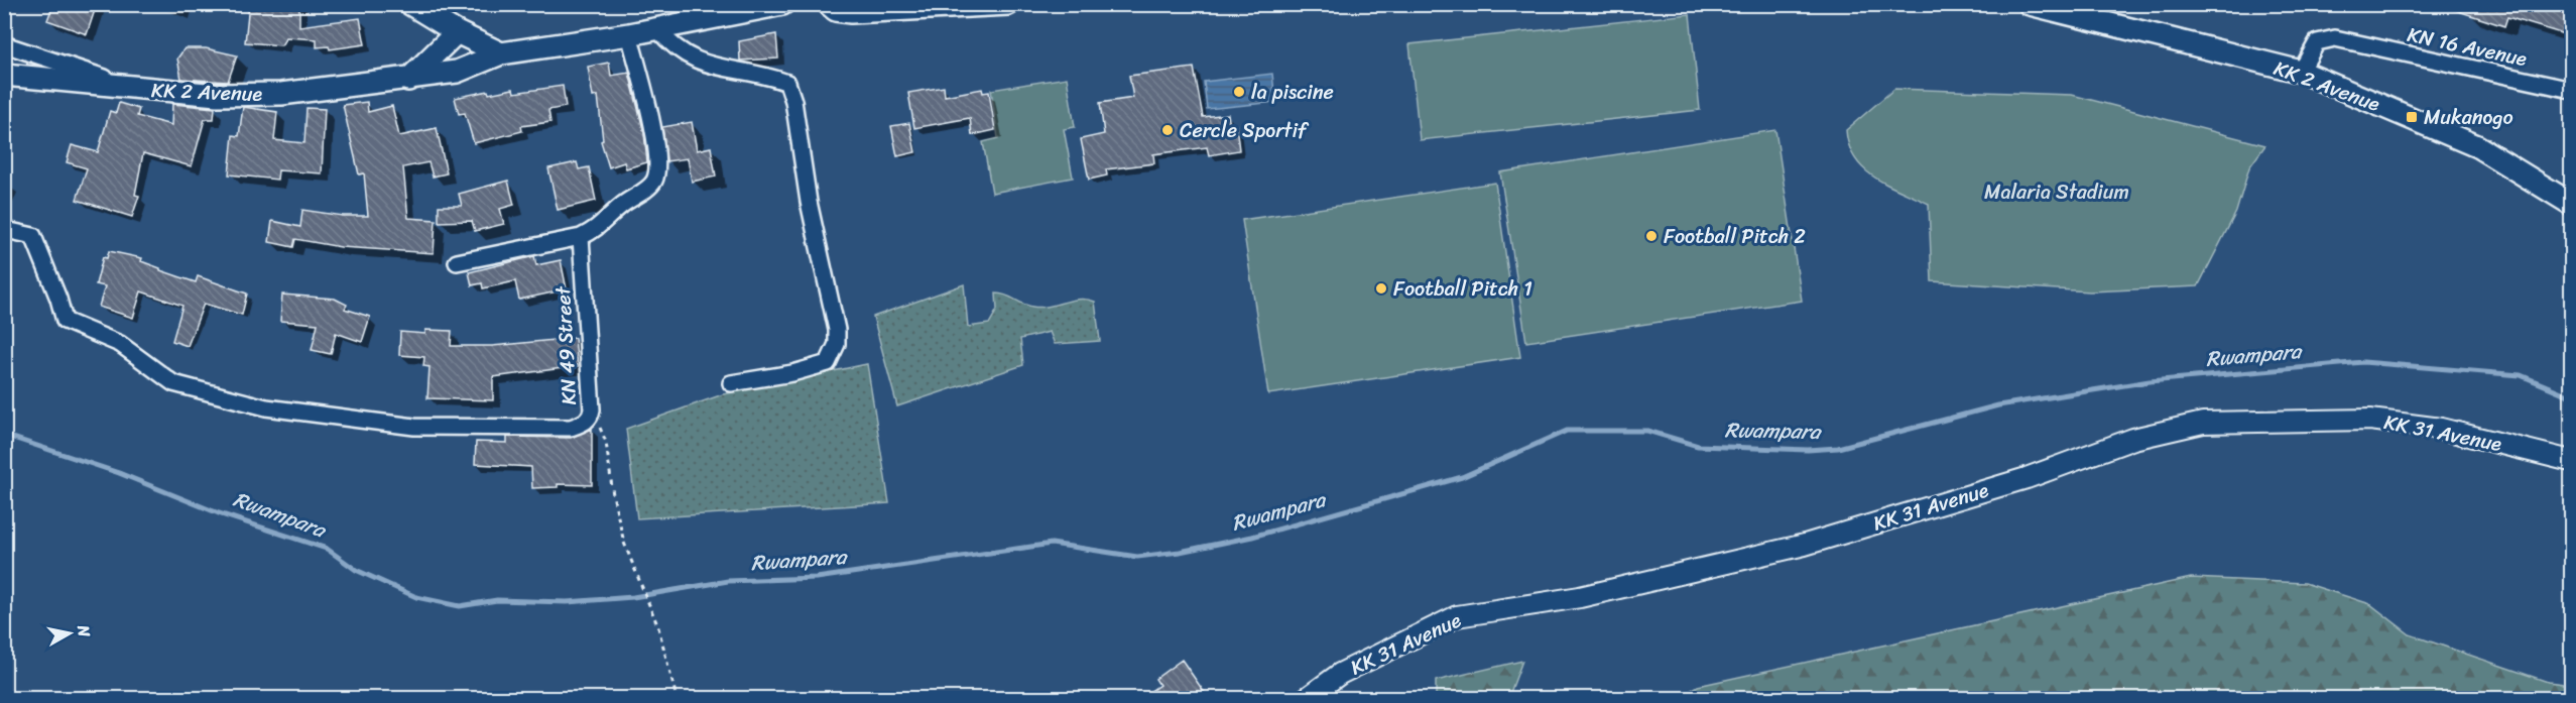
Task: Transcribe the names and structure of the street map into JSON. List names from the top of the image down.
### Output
{
  "streets": {
    "main road": ["KK 2 Avenue"],
    "street": ["KN 16 Avenue", "KN 49 Street", "KK 31 Avenue"]
  },
  "crossings": [
    ["KN 16 Avenue", "KK 2 Avenue"]
  ],
  "water": ["Rwampara"],
  "parks": ["Malaria Stadium"],
  "places": {
    "other": [
      "la piscine",
      "Cercle Sportif",
      "Football Pitch 2",
      "Football Pitch 1"
    ],
    "transit": ["Mukanogo"]
  },
  "north": "right"
}
